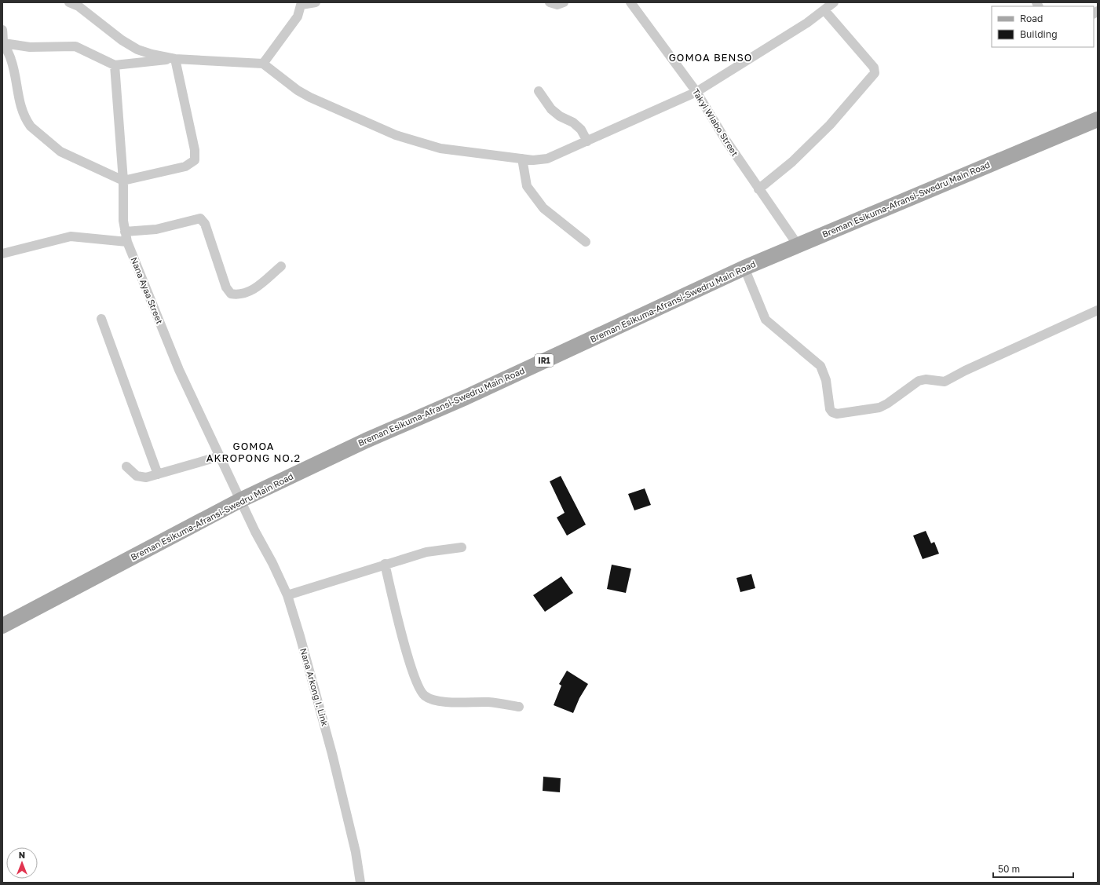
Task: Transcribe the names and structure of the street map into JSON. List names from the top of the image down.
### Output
{
  "streets": {
    "main road": ["Breman Esikuma-Afransi-Swedru Main Road", "IR1"],
    "street": ["Takyi Wiabo Street", "Nana Ayaa Street", "Nana Arkong I. Link"]
  },
  "crossings": [
    ["Takyi Wiabo Street", "Breman Esikuma-Afransi-Swedru Main Road"],
    ["Breman Esikuma-Afransi-Swedru Main Road", "Nana Ayaa Street"],
    ["Breman Esikuma-Afransi-Swedru Main Road", "Nana Arkong I. Link"],
    ["Nana Ayaa Street", "Nana Arkong I. Link"]
  ],
  "districts": ["GOMOA BENSO", "GOMOA AKROPONG NO.2"],
  "legend": ["Road", "Building"],
  "scale_bar": "50 m",
  "north": "top"
}
